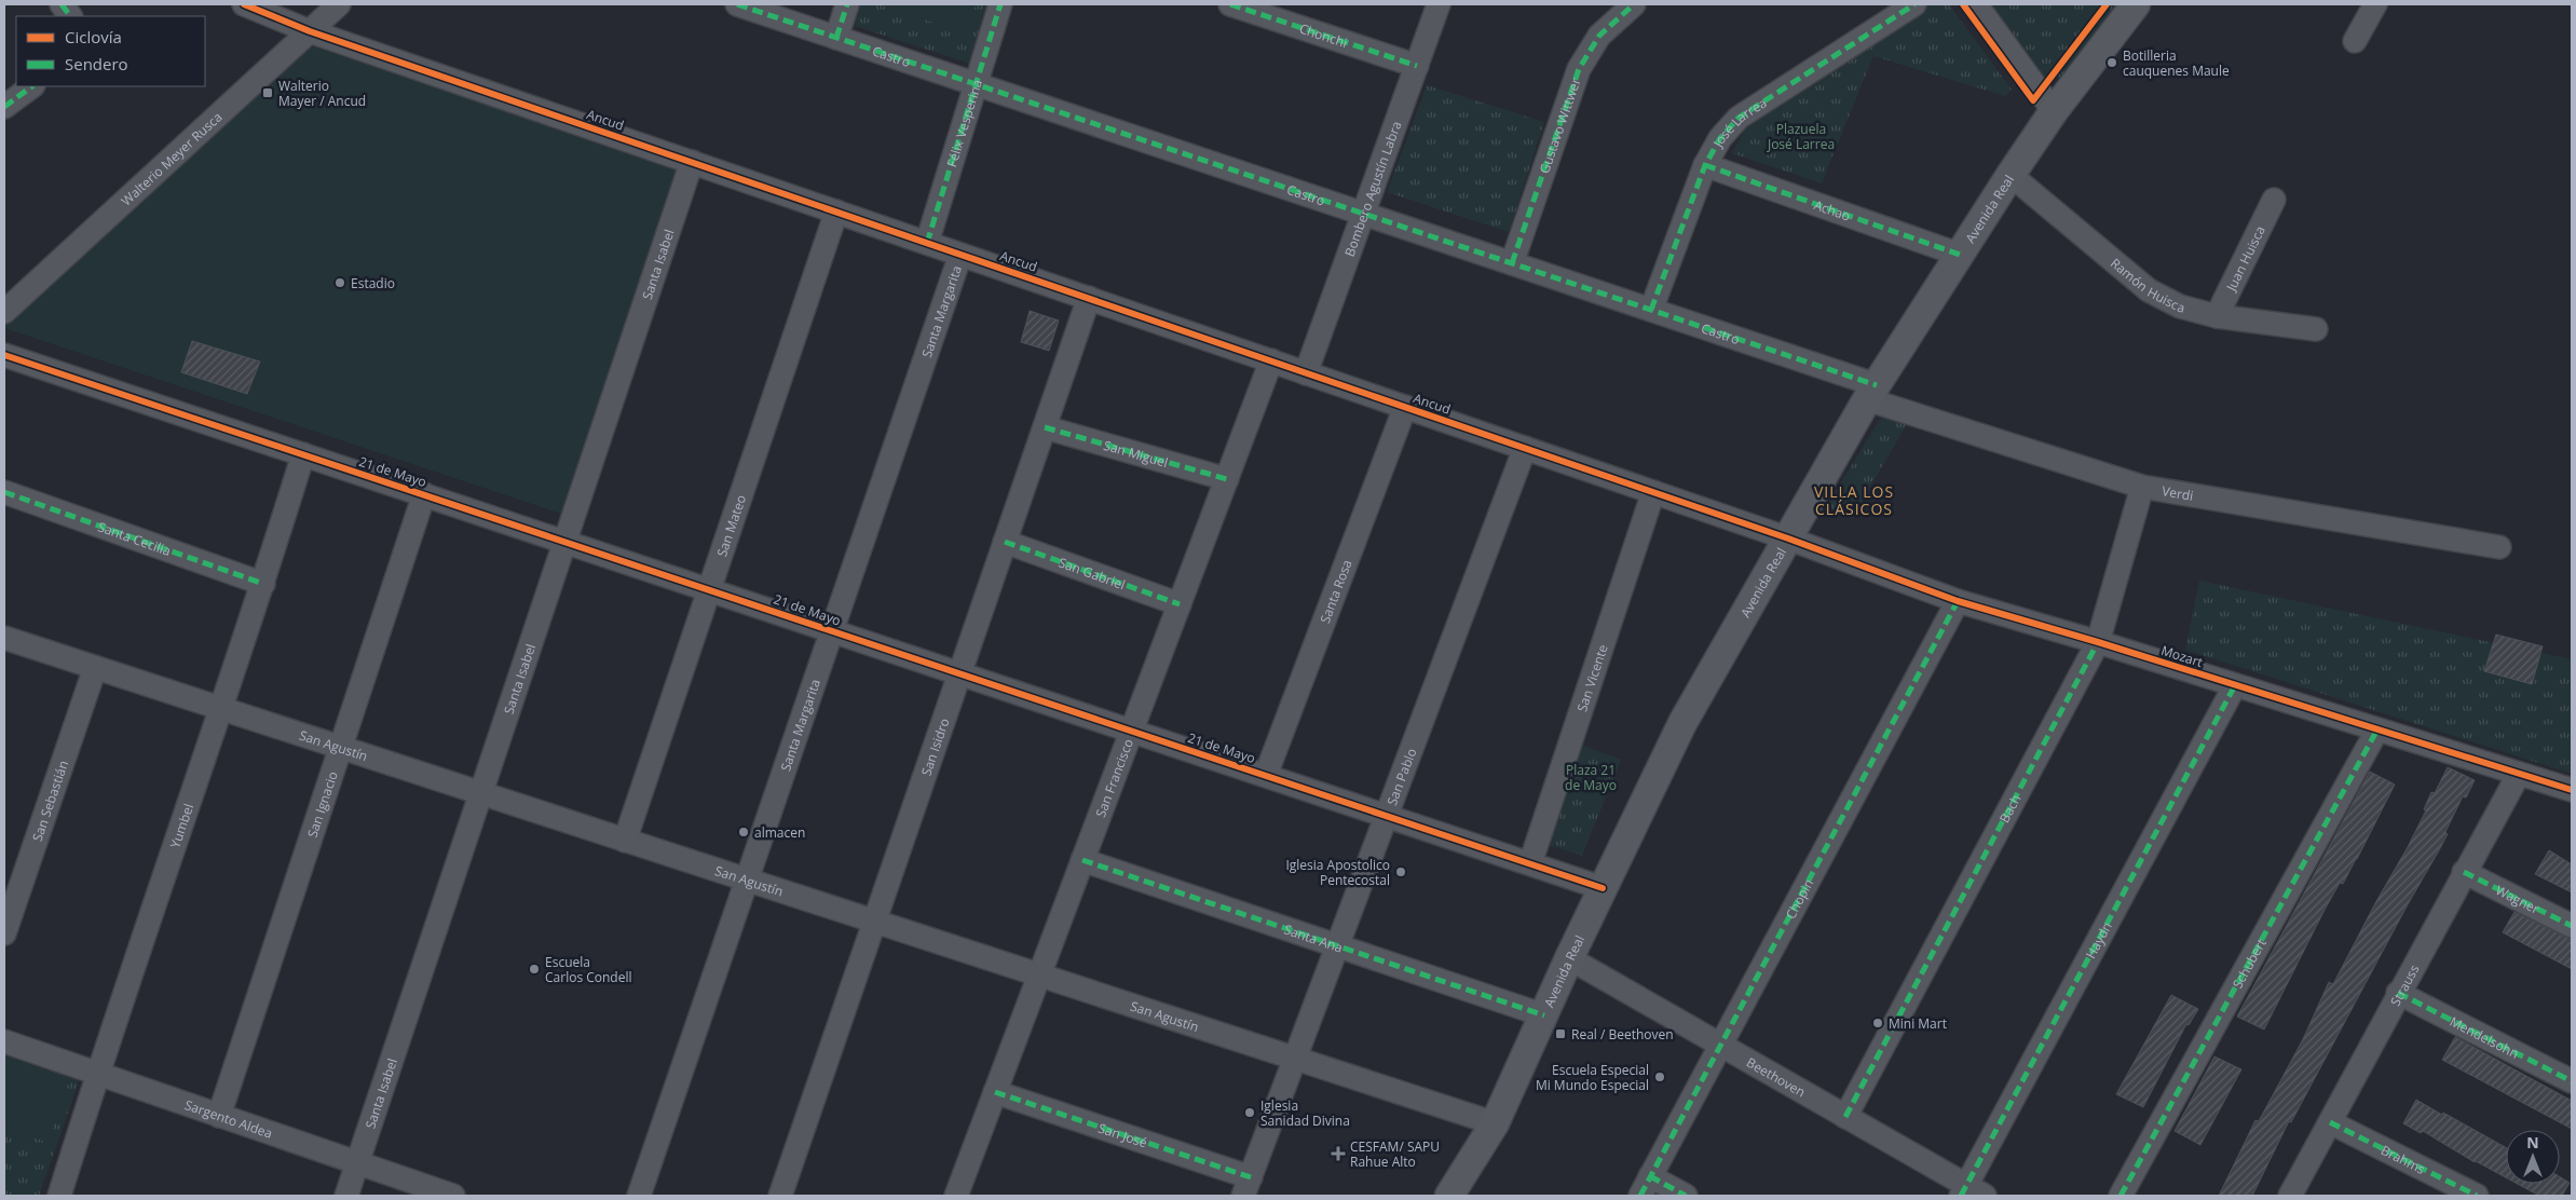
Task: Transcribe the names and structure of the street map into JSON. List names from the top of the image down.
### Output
{
  "streets": {
    "main road": ["Avenida Real"],
    "street": [
      "Chonchi",
      "Castro",
      "Ancud",
      "Félix Vesperina",
      "José Larrea",
      "Gustavo Wittwer",
      "Walterio Meyer Rusca",
      "Bombero Agustín Labra",
      "Achao",
      "Juan Huisca",
      "Santa Isabel",
      "Ramón Huisca",
      "Santa Margarita",
      "San Miguel",
      "21 de Mayo",
      "Verdi",
      "San Mateo",
      "Santa Cecilia",
      "San Gabriel",
      "Santa Rosa",
      "Mozart",
      "San Vicente",
      "San Agustín",
      "San Isidro",
      "San Pablo",
      "San Francisco",
      "San Sebastián",
      "San Ignacio",
      "Bach",
      "Yumbel",
      "Chopin",
      "Wagner",
      "Santa Ana",
      "Haydn",
      "Schubert",
      "Strauss",
      "Mendelsohn",
      "Beethoven",
      "Sargento Aldea",
      "San José",
      "Brahms"
    ]
  },
  "crossings": [
    ["Chonchi", "Bombero Agustín Labra"],
    ["Castro", "Félix Vesperina"],
    ["Castro", "José Larrea"],
    ["Castro", "Gustavo Wittwer"],
    ["Castro", "Bombero Agustín Labra"],
    ["Castro", "Avenida Real"],
    ["Castro", "Verdi"],
    ["Ancud", "Félix Vesperina"],
    ["Ancud", "Walterio Meyer Rusca"],
    ["Ancud", "Bombero Agustín Labra"],
    ["Ancud", "Avenida Real"],
    ["Ancud", "Santa Isabel"],
    ["Ancud", "Santa Margarita"],
    ["Ancud", "San Mateo"],
    ["Ancud", "Santa Rosa"],
    ["Ancud", "Mozart"],
    ["Ancud", "San Vicente"],
    ["Ancud", "San Isidro"],
    ["Ancud", "San Pablo"],
    ["Ancud", "San Francisco"],
    ["José Larrea", "Achao"],
    ["Avenida Real", "Achao"],
    ["Avenida Real", "Ramón Huisca"],
    ["Avenida Real", "21 de Mayo"],
    ["Avenida Real", "Verdi"],
    ["Avenida Real", "Mozart"],
    ["Avenida Real", "San Agustín"],
    ["Avenida Real", "Santa Ana"],
    ["Avenida Real", "Beethoven"],
    ["Juan Huisca", "Ramón Huisca"],
    ["Santa Isabel", "21 de Mayo"],
    ["Santa Isabel", "San Agustín"],
    ["Santa Isabel", "Sargento Aldea"],
    ["Santa Margarita", "21 de Mayo"],
    ["Santa Margarita", "San Agustín"],
    ["San Miguel", "San Isidro"],
    ["San Miguel", "San Francisco"],
    ["21 de Mayo", "San Mateo"],
    ["21 de Mayo", "Santa Rosa"],
    ["21 de Mayo", "San Vicente"],
    ["21 de Mayo", "San Isidro"],
    ["21 de Mayo", "San Pablo"],
    ["21 de Mayo", "San Francisco"],
    ["21 de Mayo", "San Ignacio"],
    ["21 de Mayo", "Yumbel"],
    ["Verdi", "Bach"],
    ["San Mateo", "San Agustín"],
    ["Santa Cecilia", "Yumbel"],
    ["San Gabriel", "San Isidro"],
    ["San Gabriel", "San Francisco"],
    ["Mozart", "Bach"],
    ["Mozart", "Chopin"],
    ["Mozart", "Haydn"],
    ["Mozart", "Schubert"],
    ["Mozart", "Strauss"],
    ["San Agustín", "San Isidro"],
    ["San Agustín", "San Pablo"],
    ["San Agustín", "San Francisco"],
    ["San Agustín", "San Sebastián"],
    ["San Agustín", "San Ignacio"],
    ["San Agustín", "Yumbel"],
    ["San Pablo", "Santa Ana"],
    ["San Pablo", "San José"],
    ["San Francisco", "Santa Ana"],
    ["San Francisco", "San José"],
    ["San Ignacio", "Sargento Aldea"],
    ["Bach", "Beethoven"],
    ["Yumbel", "Sargento Aldea"],
    ["Chopin", "Beethoven"],
    ["Wagner", "Strauss"],
    ["Haydn", "Beethoven"],
    ["Strauss", "Mendelsohn"],
    ["Strauss", "Brahms"]
  ],
  "districts": ["VILLA LOS CLÁSICOS"],
  "parks": ["Plazuela José Larrea", "Plaza 21 de Mayo"],
  "places": {
    "other": [
      "Botilleria cauquenes Maule",
      "Estadio",
      "almacen",
      "Iglesia Apostolico Pentecostal",
      "Escuela Carlos Condell",
      "Mini Mart",
      "Escuela Especial Mi Mundo Especial",
      "Iglesia Sanidad Divina"
    ],
    "transit": ["Walterio Mayer / Ancud", "Real / Beethoven"],
    "health": ["CESFAM/ SAPU Rahue Alto"]
  },
  "legend": ["Ciclovía", "Sendero"],
  "north": "top"
}
